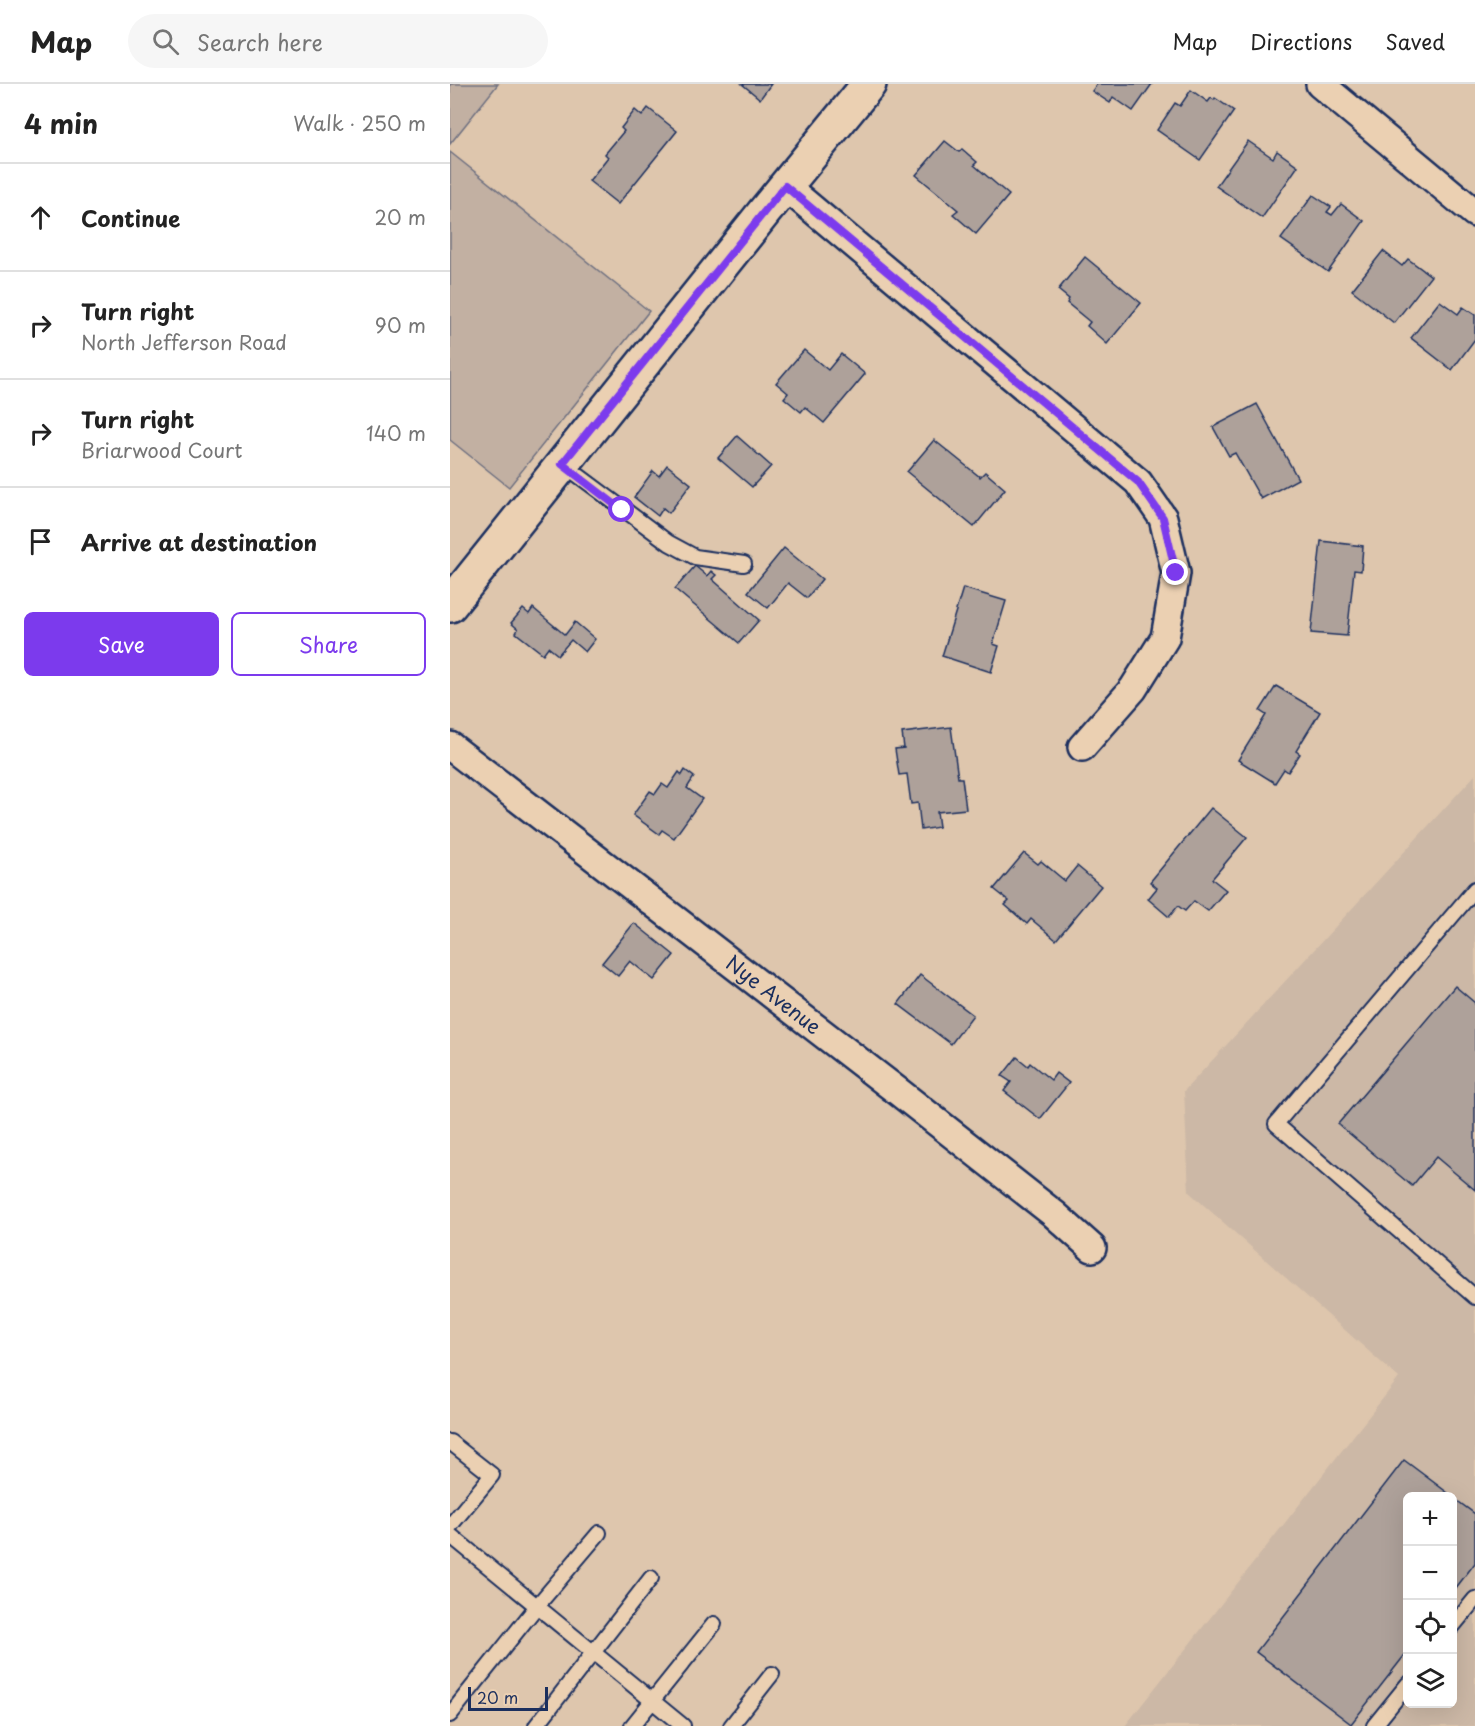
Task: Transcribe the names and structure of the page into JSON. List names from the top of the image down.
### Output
{
  "streets": {
    "street": ["Nye Avenue"]
  },
  "scale_bar": "20 m",
  "page": {
    "header": "Map",
    "search": "Search here",
    "nav": ["Map", "Directions", "Saved"],
    "heading": ["4 min", "Walk · 250 m"],
    "list": [
      ["Continue", "20 m"],
      ["Turn right", "North Jefferson Road", "90 m"],
      ["Turn right", "Briarwood Court", "140 m"],
      "Arrive at destination"
    ],
    "buttons": ["Save", "Share"],
    "map_buttons": ["+", "−"],
    "scale": "20 m"
  }
}
